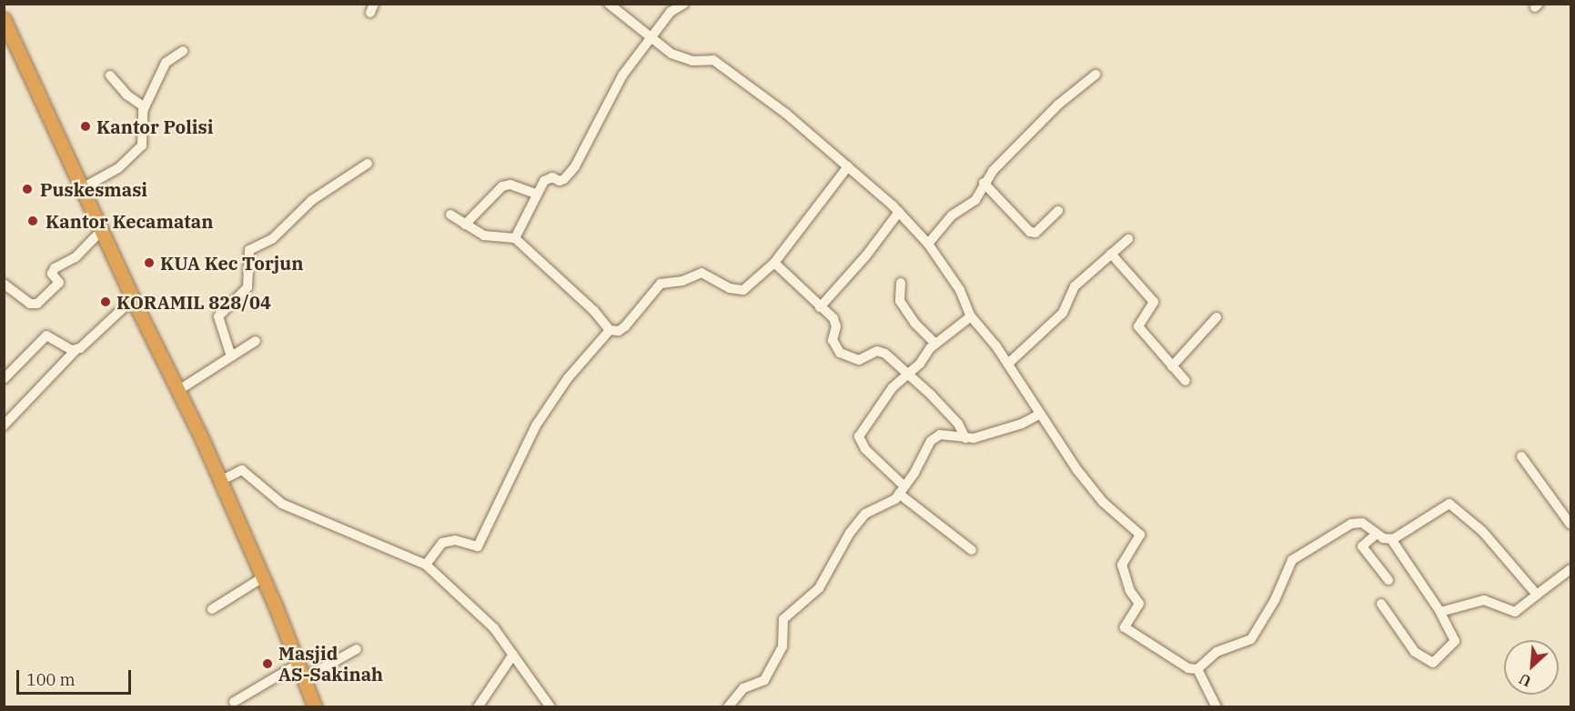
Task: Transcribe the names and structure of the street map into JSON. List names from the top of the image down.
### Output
{
  "places": [
    "Kantor Polisi",
    "Puskesmasi",
    "Kantor Kecamatan",
    "KUA Kec Torjun",
    "KORAMIL 828/04",
    "Masjid AS-Sakinah"
  ],
  "scale_bar": "100 m",
  "north": "bottom left"
}
